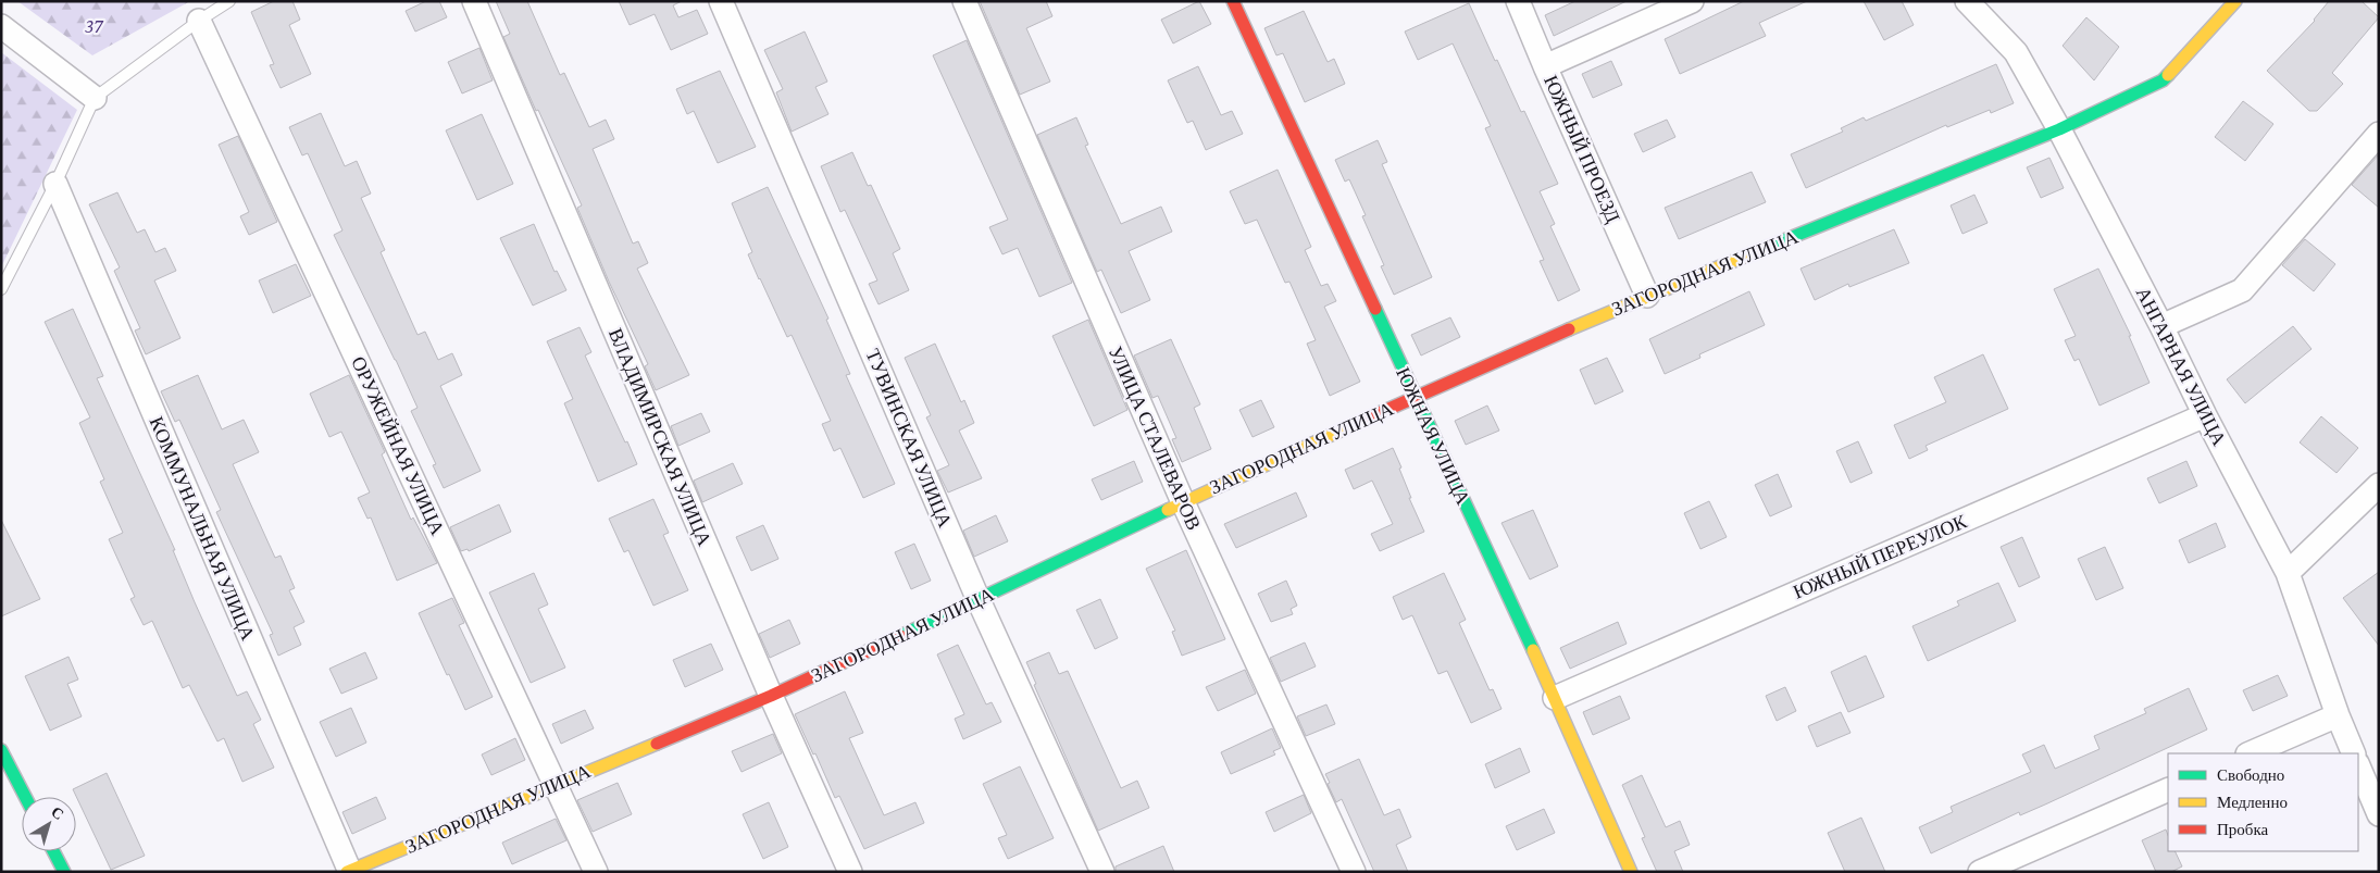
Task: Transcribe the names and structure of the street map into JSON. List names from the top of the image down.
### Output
{
  "streets": {
    "street": [
      "ЮЖНЫЙ ПРОЕЗД",
      "ЗАГОРОДНАЯ УЛИЦА",
      "АНГАРНАЯ УЛИЦА",
      "ЮЖНАЯ УЛИЦА",
      "ВЛАДИМИРСКАЯ УЛИЦА",
      "ТУВИНСКАЯ УЛИЦА",
      "УЛИЦА СТАЛЕВАРОВ",
      "ОРУЖЕЙНАЯ УЛИЦА",
      "КОММУНАЛЬНАЯ УЛИЦА",
      "ЮЖНЫЙ ПЕРЕУЛОК"
    ]
  },
  "crossings": [
    ["ЮЖНЫЙ ПРОЕЗД", "ЗАГОРОДНАЯ УЛИЦА"],
    ["ЗАГОРОДНАЯ УЛИЦА", "АНГАРНАЯ УЛИЦА"],
    ["ЗАГОРОДНАЯ УЛИЦА", "ЮЖНАЯ УЛИЦА"],
    ["ЗАГОРОДНАЯ УЛИЦА", "ВЛАДИМИРСКАЯ УЛИЦА"],
    ["ЗАГОРОДНАЯ УЛИЦА", "ТУВИНСКАЯ УЛИЦА"],
    ["ЗАГОРОДНАЯ УЛИЦА", "УЛИЦА СТАЛЕВАРОВ"],
    ["ЗАГОРОДНАЯ УЛИЦА", "ОРУЖЕЙНАЯ УЛИЦА"],
    ["ЗАГОРОДНАЯ УЛИЦА", "КОММУНАЛЬНАЯ УЛИЦА"],
    ["АНГАРНАЯ УЛИЦА", "ЮЖНЫЙ ПЕРЕУЛОК"],
    ["ЮЖНАЯ УЛИЦА", "ЮЖНЫЙ ПЕРЕУЛОК"]
  ],
  "parks": ["37"],
  "legend": ["Свободно", "Медленно", "Пробка"],
  "north": "top right"
}
